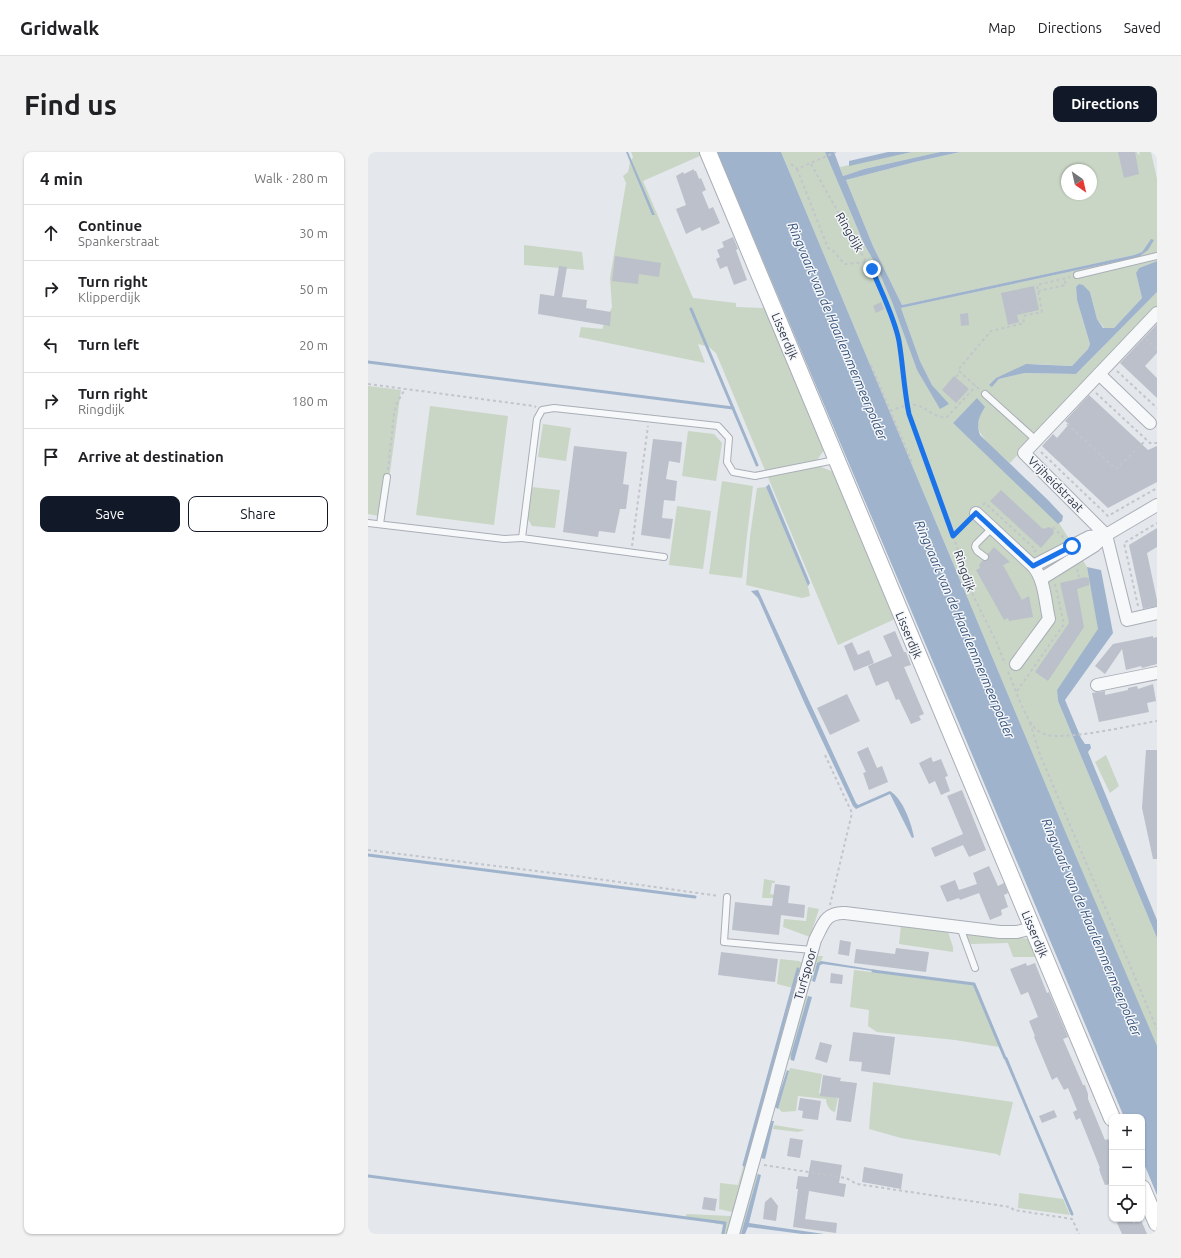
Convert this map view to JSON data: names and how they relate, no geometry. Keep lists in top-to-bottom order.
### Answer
{
  "streets": {
    "street": ["Lisserdijk", "Vrijheidstraat", "Turfspoor"],
    "path": ["Ringdijk"]
  },
  "water": ["Ringvaart van de Haarlemmermeerpolder"],
  "north": "bottom right",
  "page": {
    "header": "Gridwalk",
    "nav": ["Map", "Directions", "Saved"],
    "buttons": [
      "Directions",
      ["Save", "Share"]
    ],
    "title": "Find us",
    "heading": ["4 min", "Walk · 280 m"],
    "list": [
      ["Continue", "Spankerstraat", "30 m"],
      ["Turn right", "Klipperdijk", "50 m"],
      ["Turn left", "20 m"],
      ["Turn right", "Ringdijk", "180 m"],
      "Arrive at destination"
    ],
    "map_buttons": ["+", "−"]
  }
}
